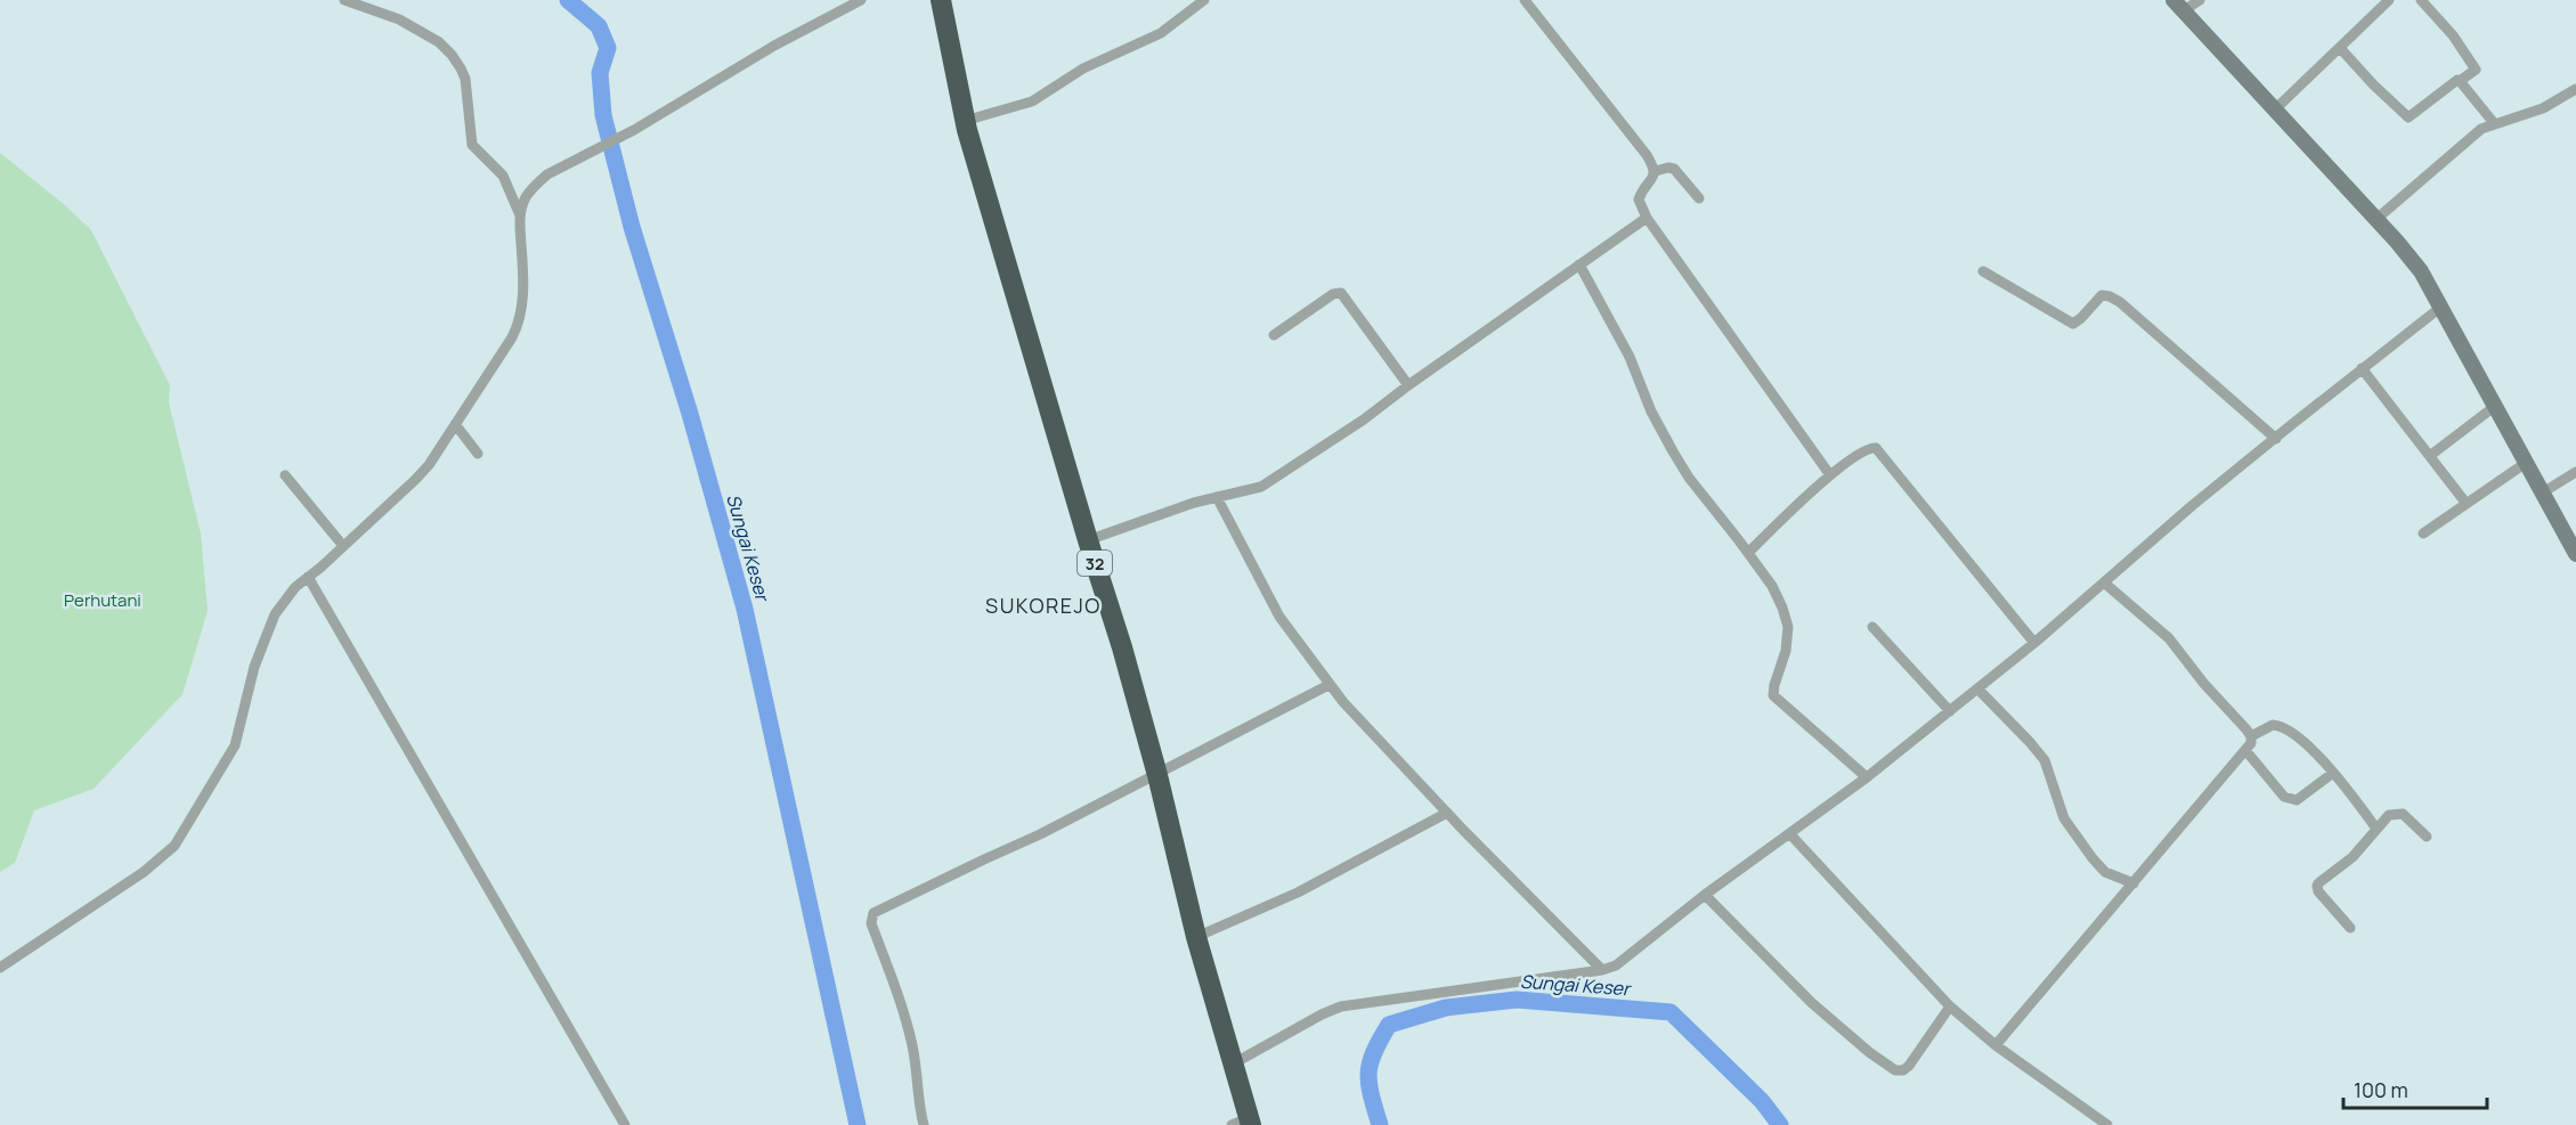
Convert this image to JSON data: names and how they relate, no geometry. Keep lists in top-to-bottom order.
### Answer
{
  "streets": {
    "highway": ["32"]
  },
  "districts": ["SUKOREJO"],
  "water": ["Sungai Keser"],
  "parks": ["Perhutani"],
  "scale_bar": "100 m"
}
